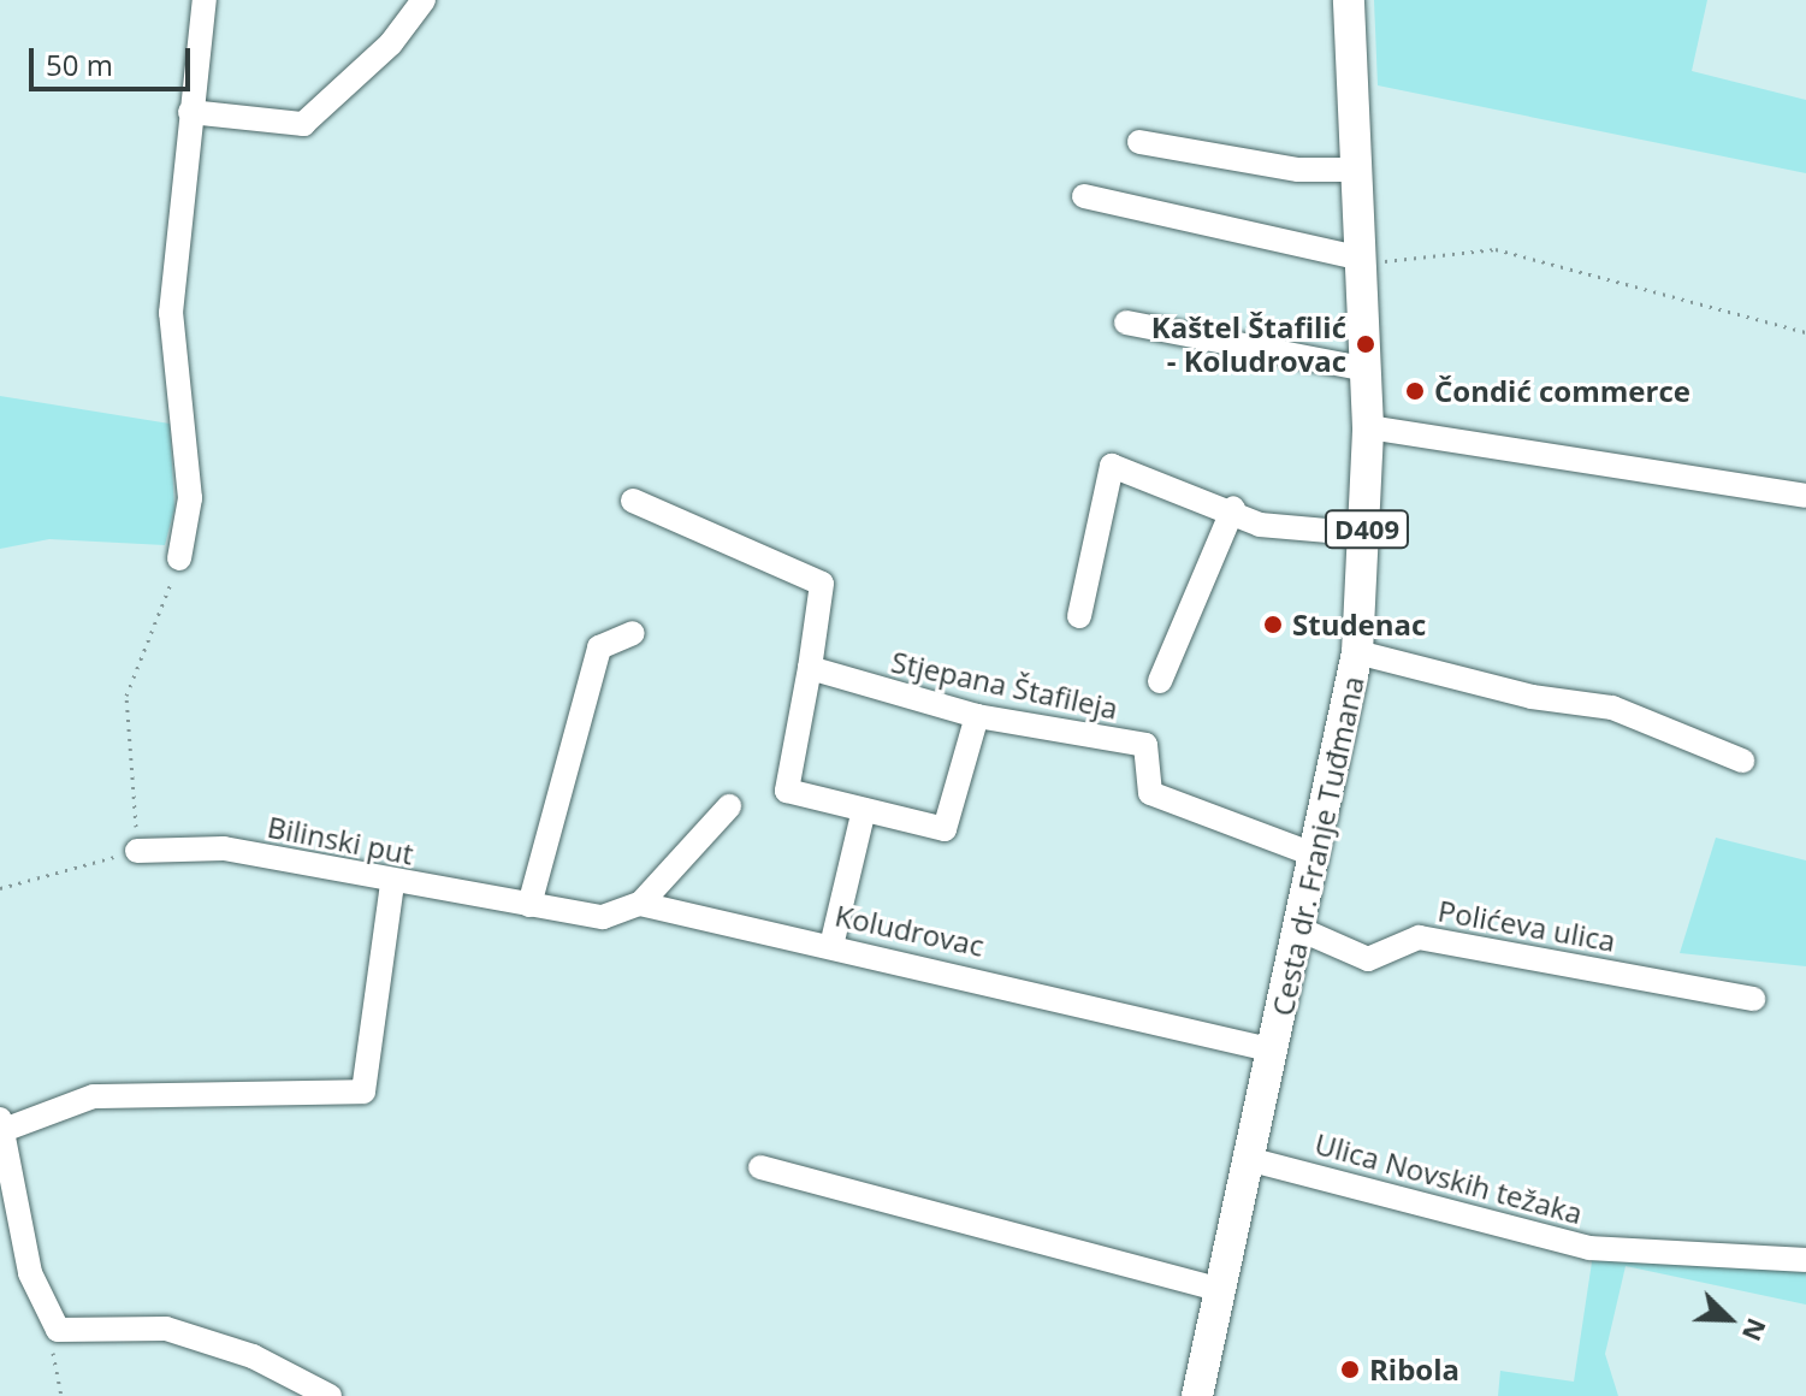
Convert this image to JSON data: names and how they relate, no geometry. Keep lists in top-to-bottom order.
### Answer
{
  "streets": {
    "main road": ["D409", "Cesta dr. Franje Tuđmana"],
    "street": [
      "Stjepana Štafileja",
      "Bilinski put",
      "Polićeva ulica",
      "Koludrovac",
      "Ulica Novskih težaka"
    ]
  },
  "crossings": [
    ["Stjepana Štafileja", "Cesta dr. Franje Tuđmana"],
    ["Bilinski put", "Koludrovac"],
    ["Cesta dr. Franje Tuđmana", "Polićeva ulica"],
    ["Cesta dr. Franje Tuđmana", "Koludrovac"],
    ["Cesta dr. Franje Tuđmana", "Ulica Novskih težaka"]
  ],
  "places": [
    "Kaštel Štafilić - Koludrovac",
    "Čondić commerce",
    "Studenac",
    "Ribola"
  ],
  "scale_bar": "50 m",
  "north": "bottom right"
}
